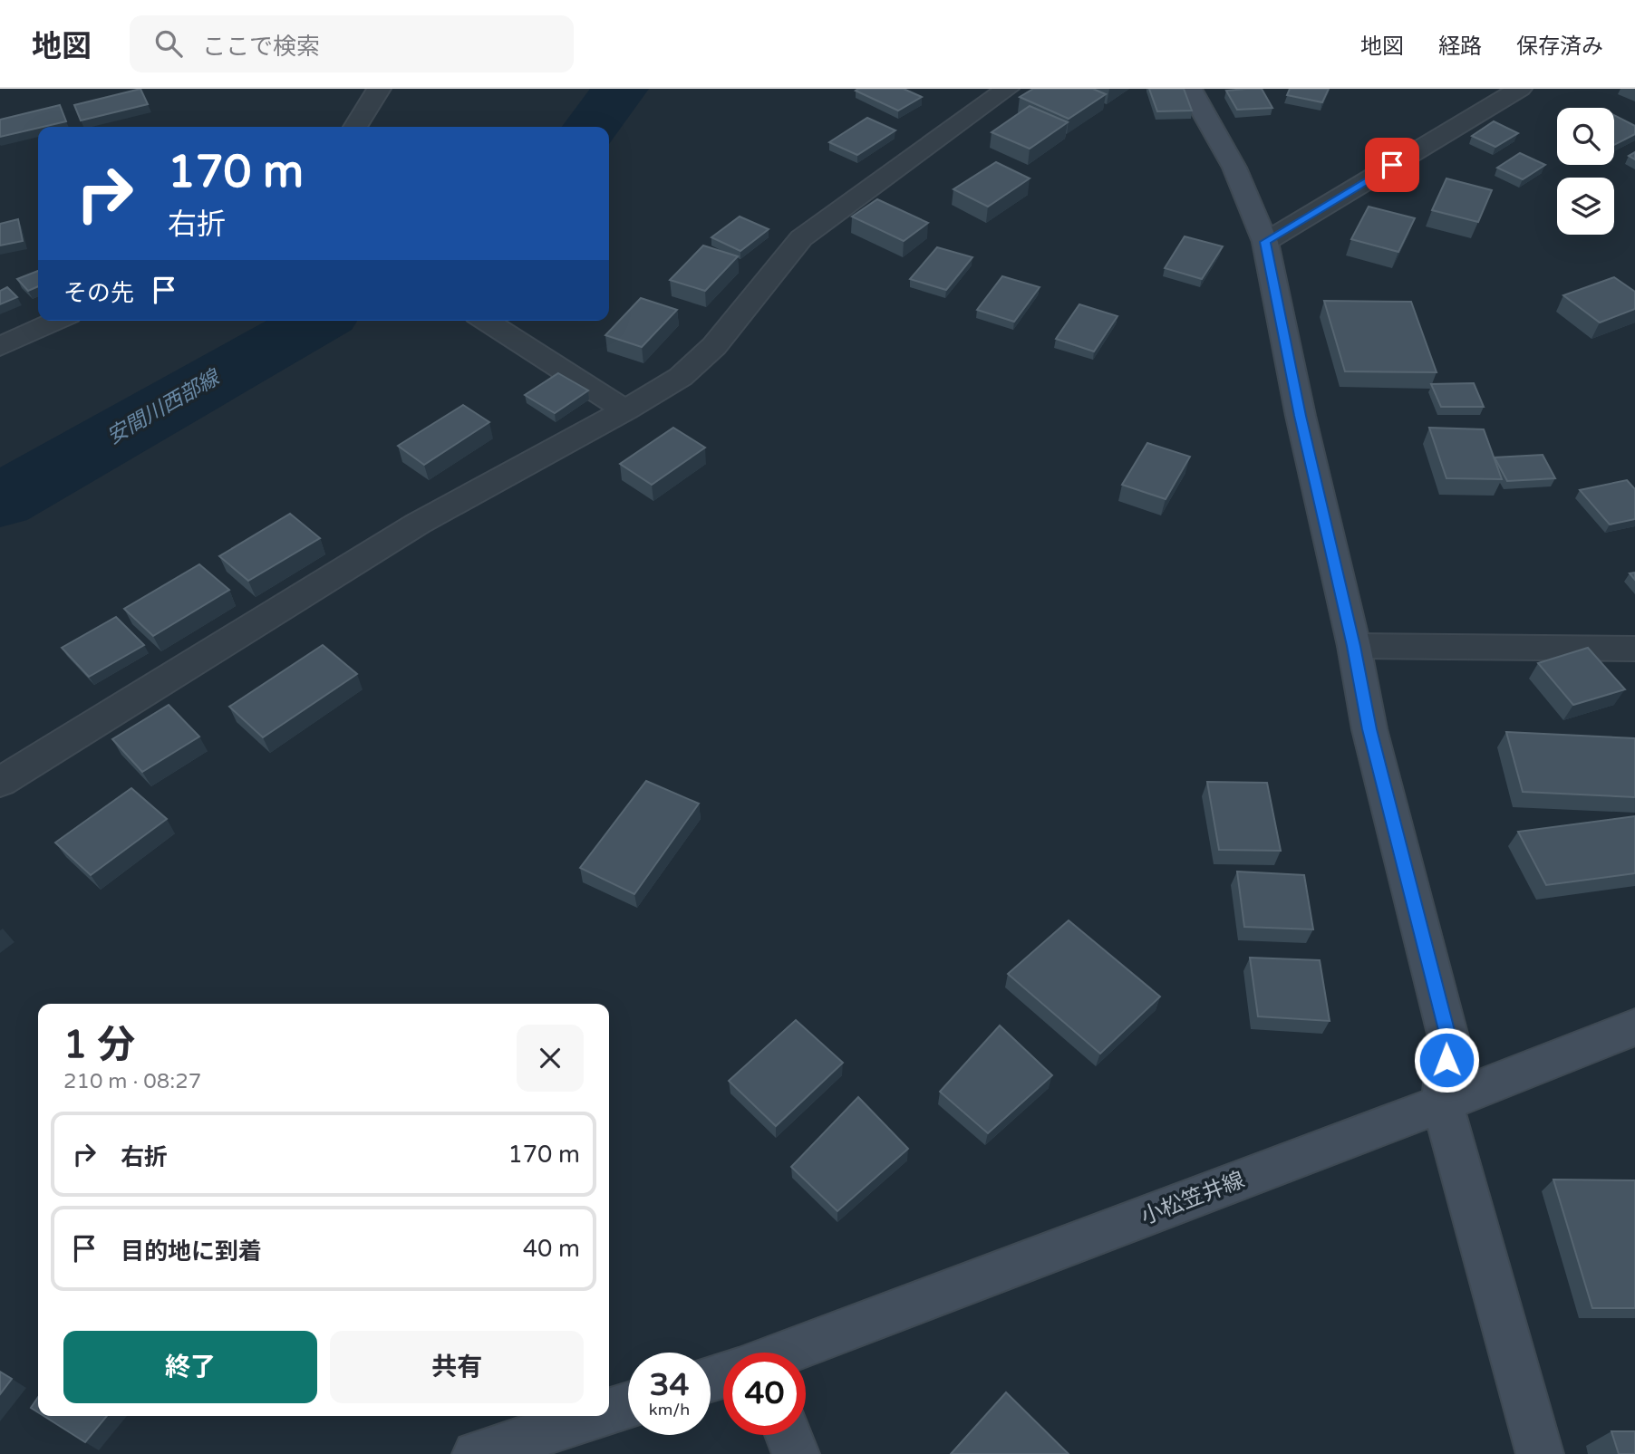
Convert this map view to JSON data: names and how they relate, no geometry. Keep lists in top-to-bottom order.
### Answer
{
  "streets": {
    "street": ["小松笠井線"]
  },
  "water": ["安間川西部線"],
  "page": {
    "header": "地図",
    "search": "ここで検索",
    "nav": ["地図", "経路", "保存済み"],
    "turn": ["170 m", "右折"],
    "then": "その先",
    "heading": ["1 分", "210 m · 08:27"],
    "list": [
      {
        "name": "右折",
        "value": "170 m"
      },
      {
        "name": "目的地に到着",
        "value": "40 m"
      }
    ],
    "buttons": ["終了", "共有"],
    "speed": "34 km/h",
    "limit": "40"
  }
}
